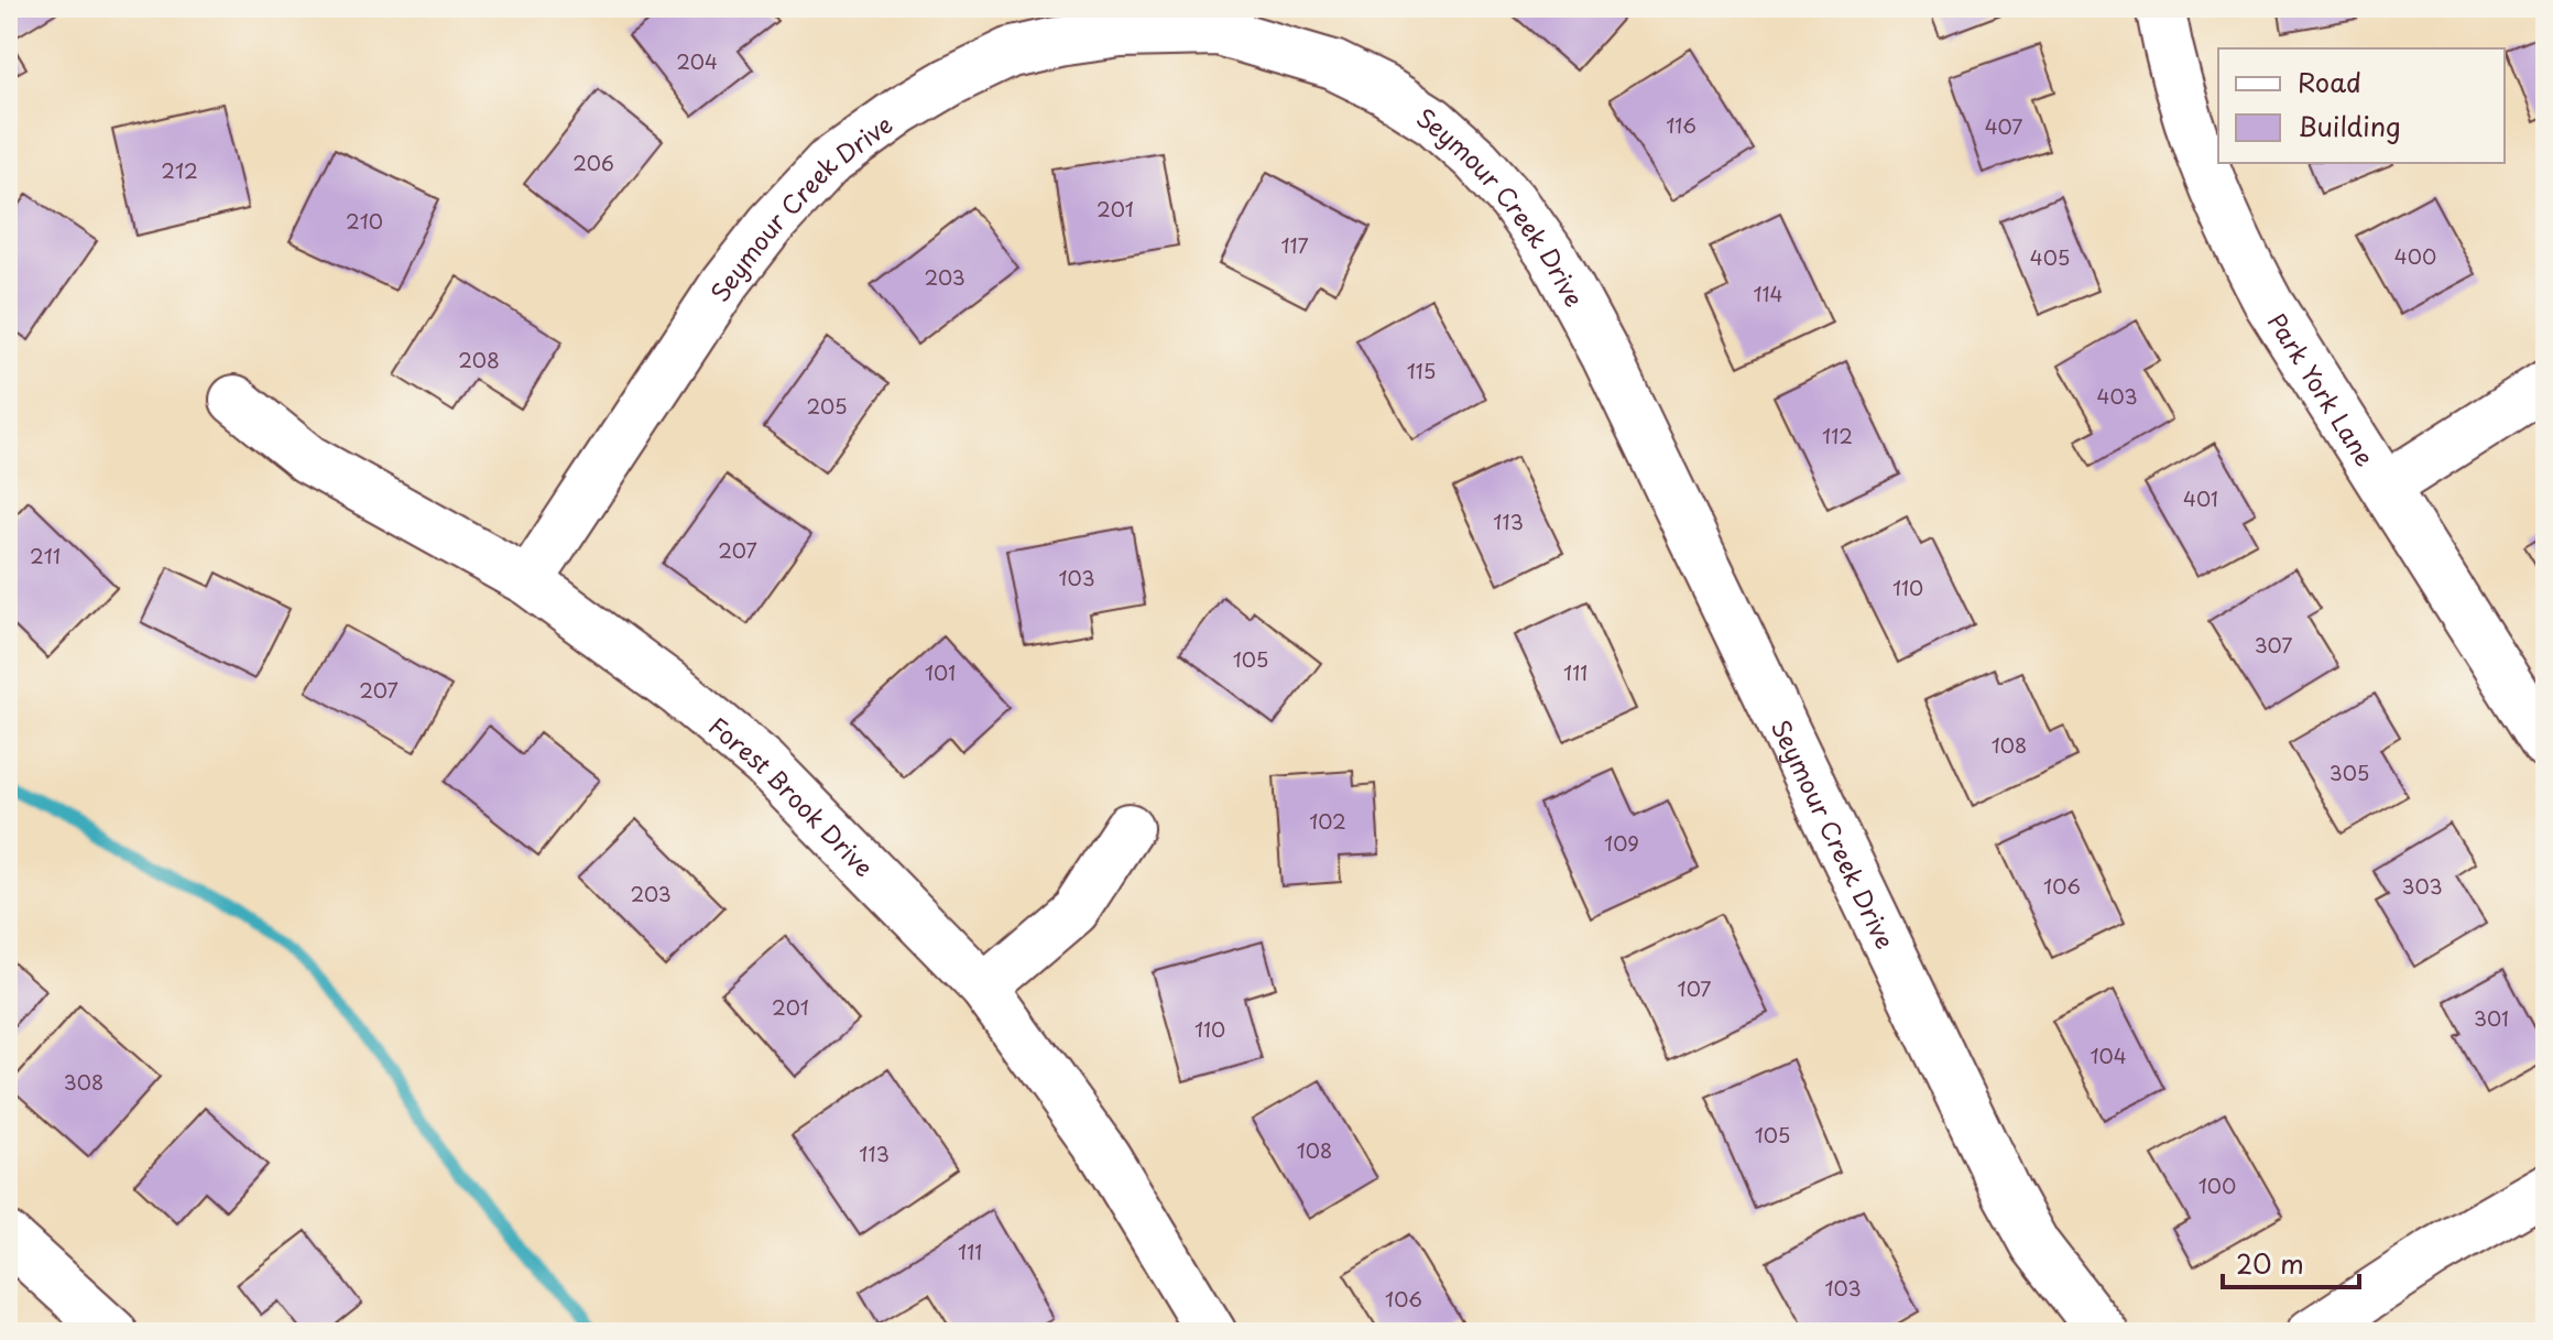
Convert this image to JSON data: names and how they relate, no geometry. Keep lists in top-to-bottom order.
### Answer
{
  "streets": {
    "street": ["Seymour Creek Drive", "Park York Lane", "Forest Brook Drive"]
  },
  "crossings": [
    ["Seymour Creek Drive", "Forest Brook Drive"]
  ],
  "house_numbers": [
    "204",
    "116",
    "407",
    "206",
    "212",
    "201",
    "210",
    "117",
    "400",
    "405",
    "203",
    "114",
    "208",
    "115",
    "403",
    "205",
    "112",
    "401",
    "113",
    "207",
    "211",
    "103",
    "110",
    "307",
    "105",
    "101",
    "111",
    "207",
    "108",
    "305",
    "102",
    "109",
    "106",
    "303",
    "203",
    "107",
    "201",
    "301",
    "110",
    "104",
    "308",
    "105",
    "108",
    "113",
    "100",
    "111",
    "103",
    "106"
  ],
  "legend": ["Road", "Building"],
  "scale_bar": "20 m"
}
